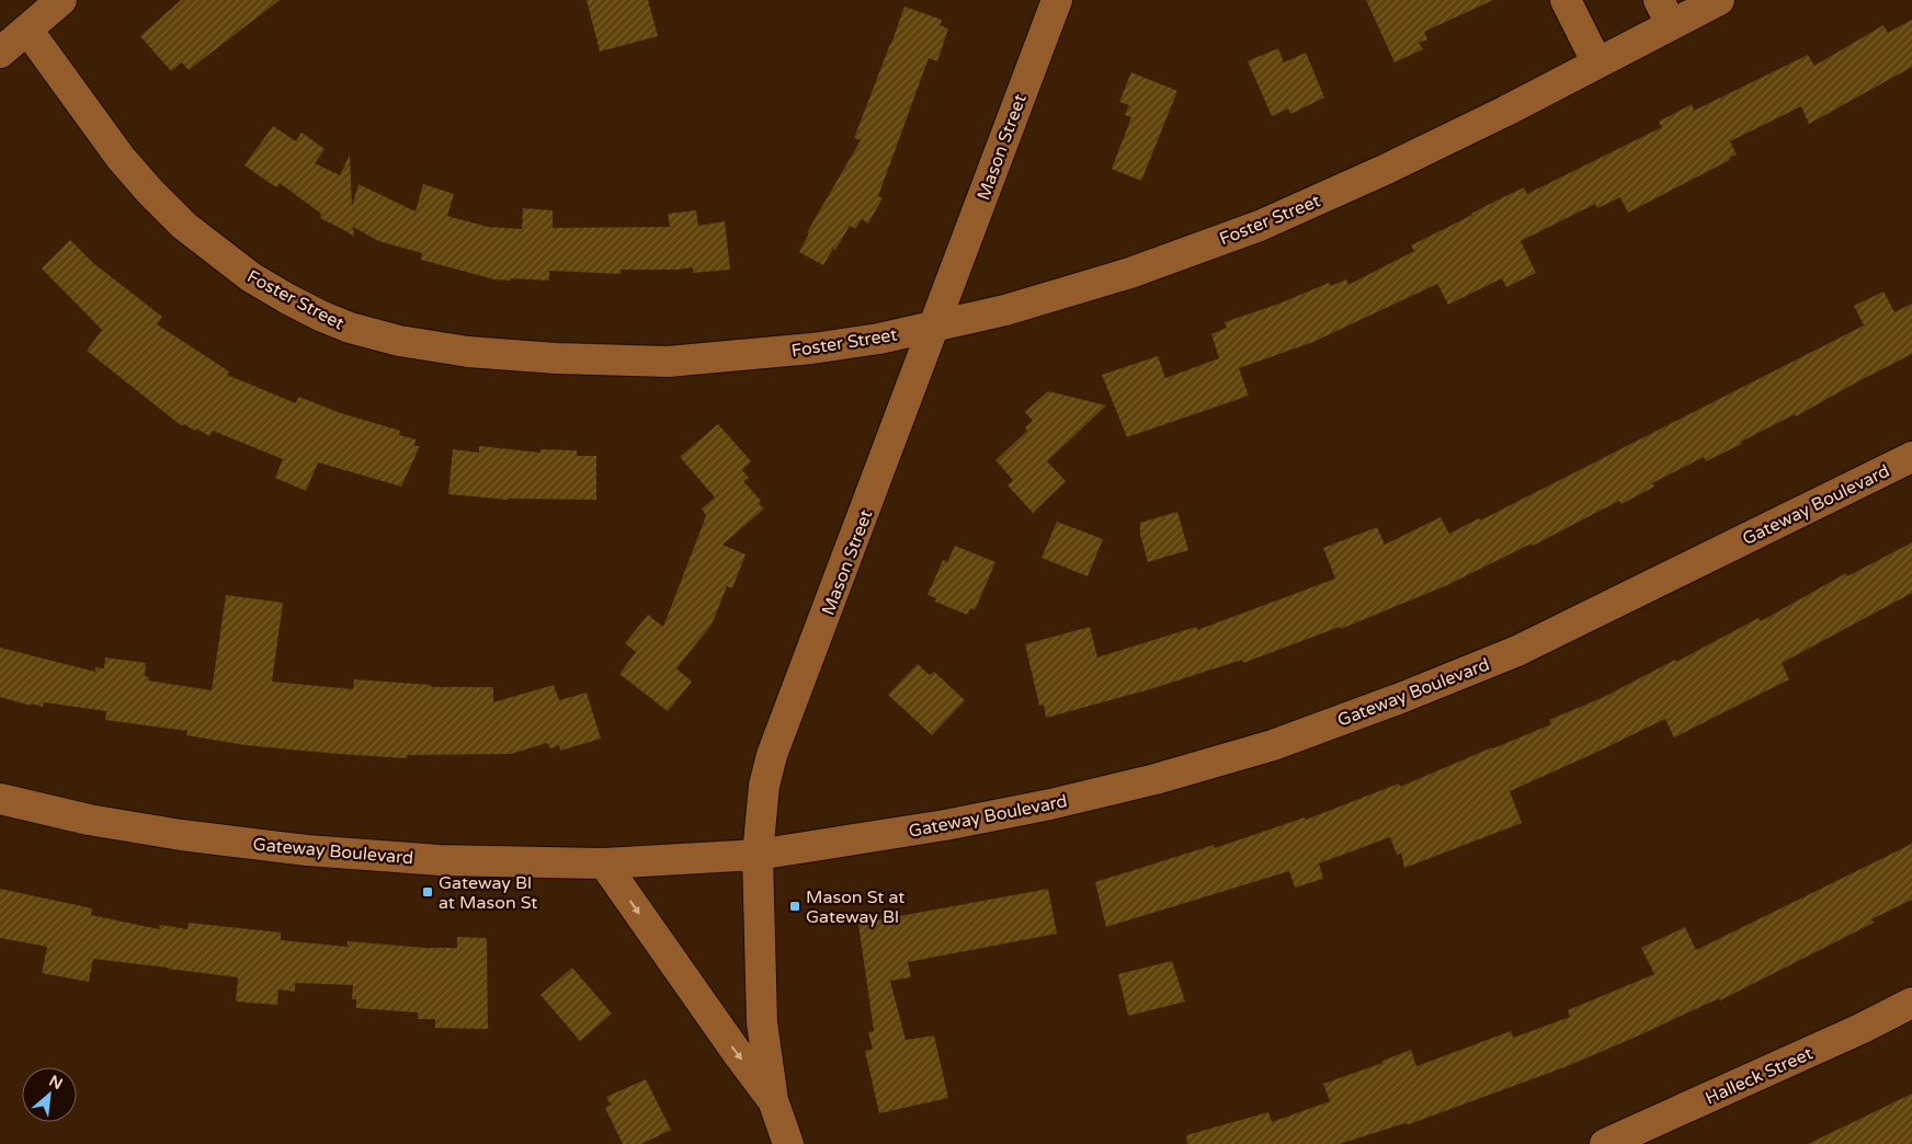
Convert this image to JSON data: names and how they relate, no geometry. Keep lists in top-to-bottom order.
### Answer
{
  "streets": {
    "street": [
      "Mason Street",
      "Foster Street",
      "Gateway Boulevard",
      "Halleck Street"
    ]
  },
  "crossings": [
    ["Mason Street", "Foster Street"],
    ["Mason Street", "Gateway Boulevard"]
  ],
  "places": {
    "transit": ["Gateway Bl at Mason St", "Mason St at Gateway Bl"]
  },
  "north": "top right"
}
